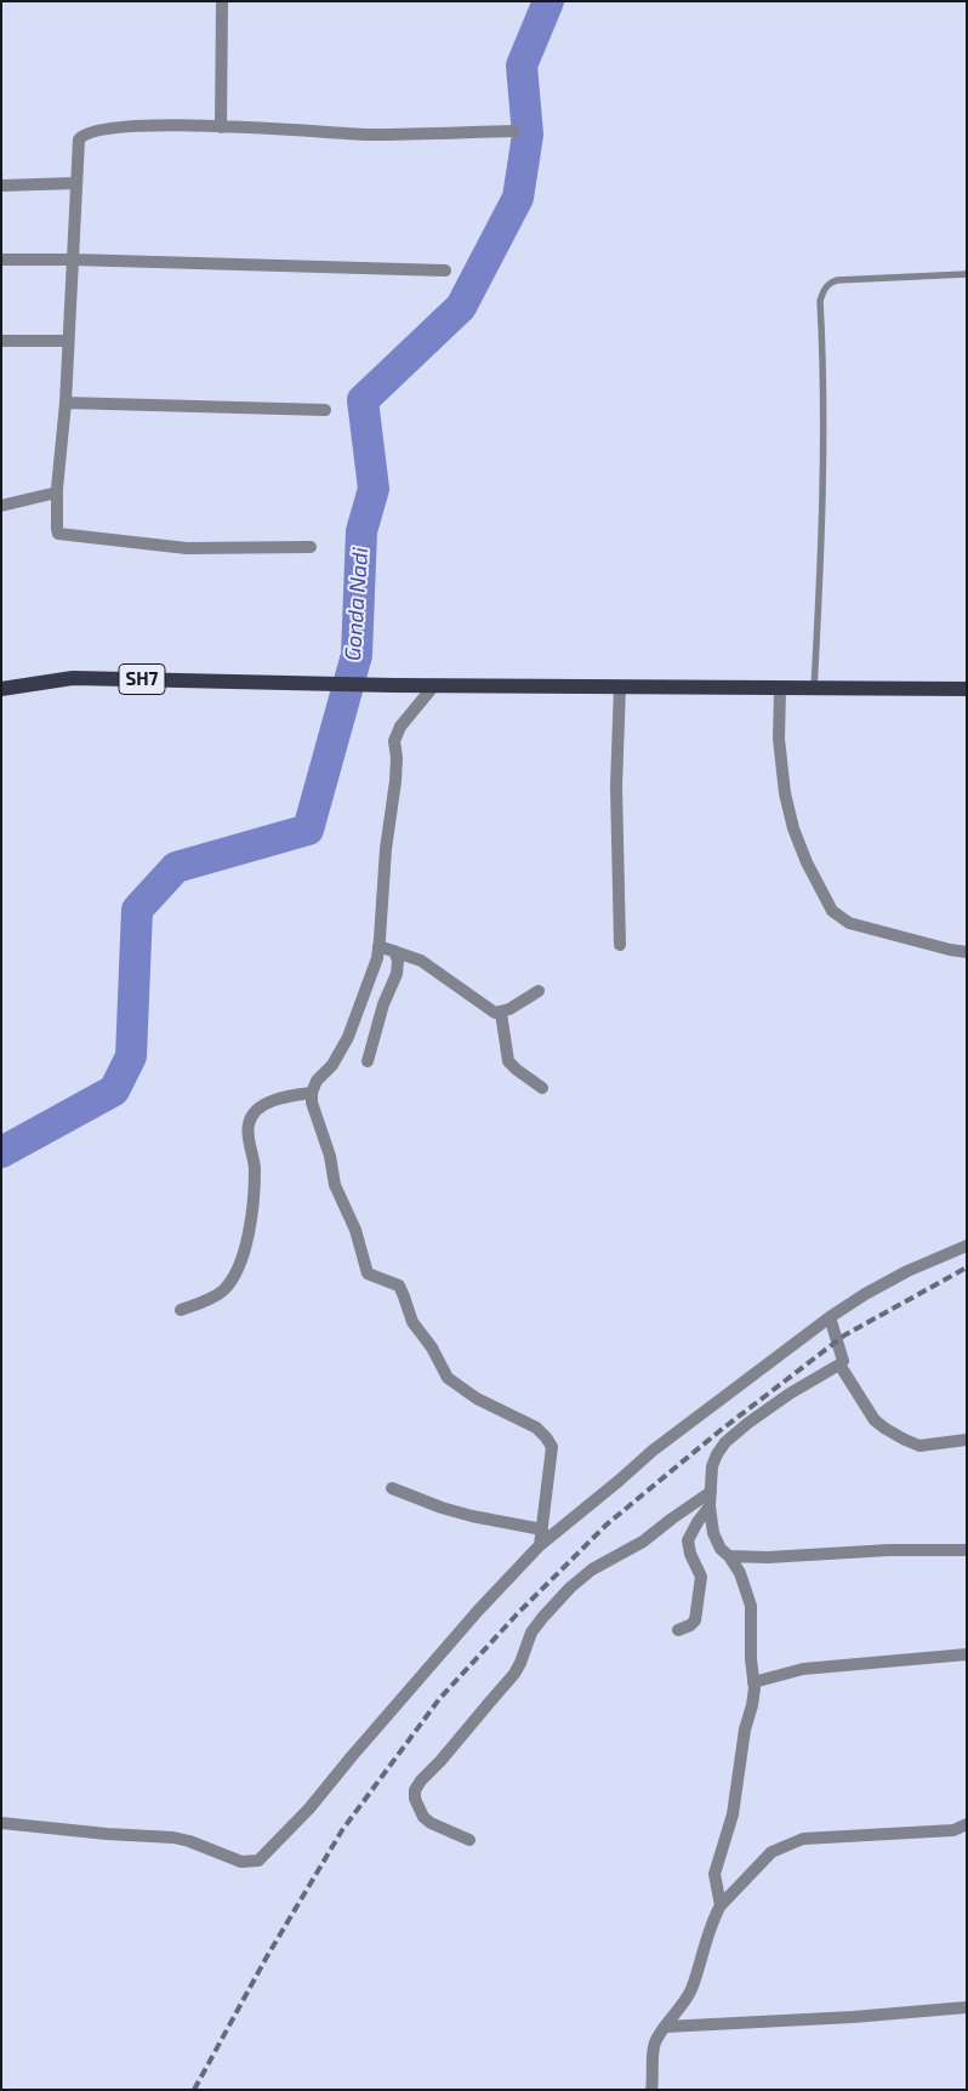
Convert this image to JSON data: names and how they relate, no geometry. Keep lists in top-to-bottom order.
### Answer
{
  "streets": {
    "main road": ["SH7"]
  },
  "water": ["Gonda Nadi"]
}
